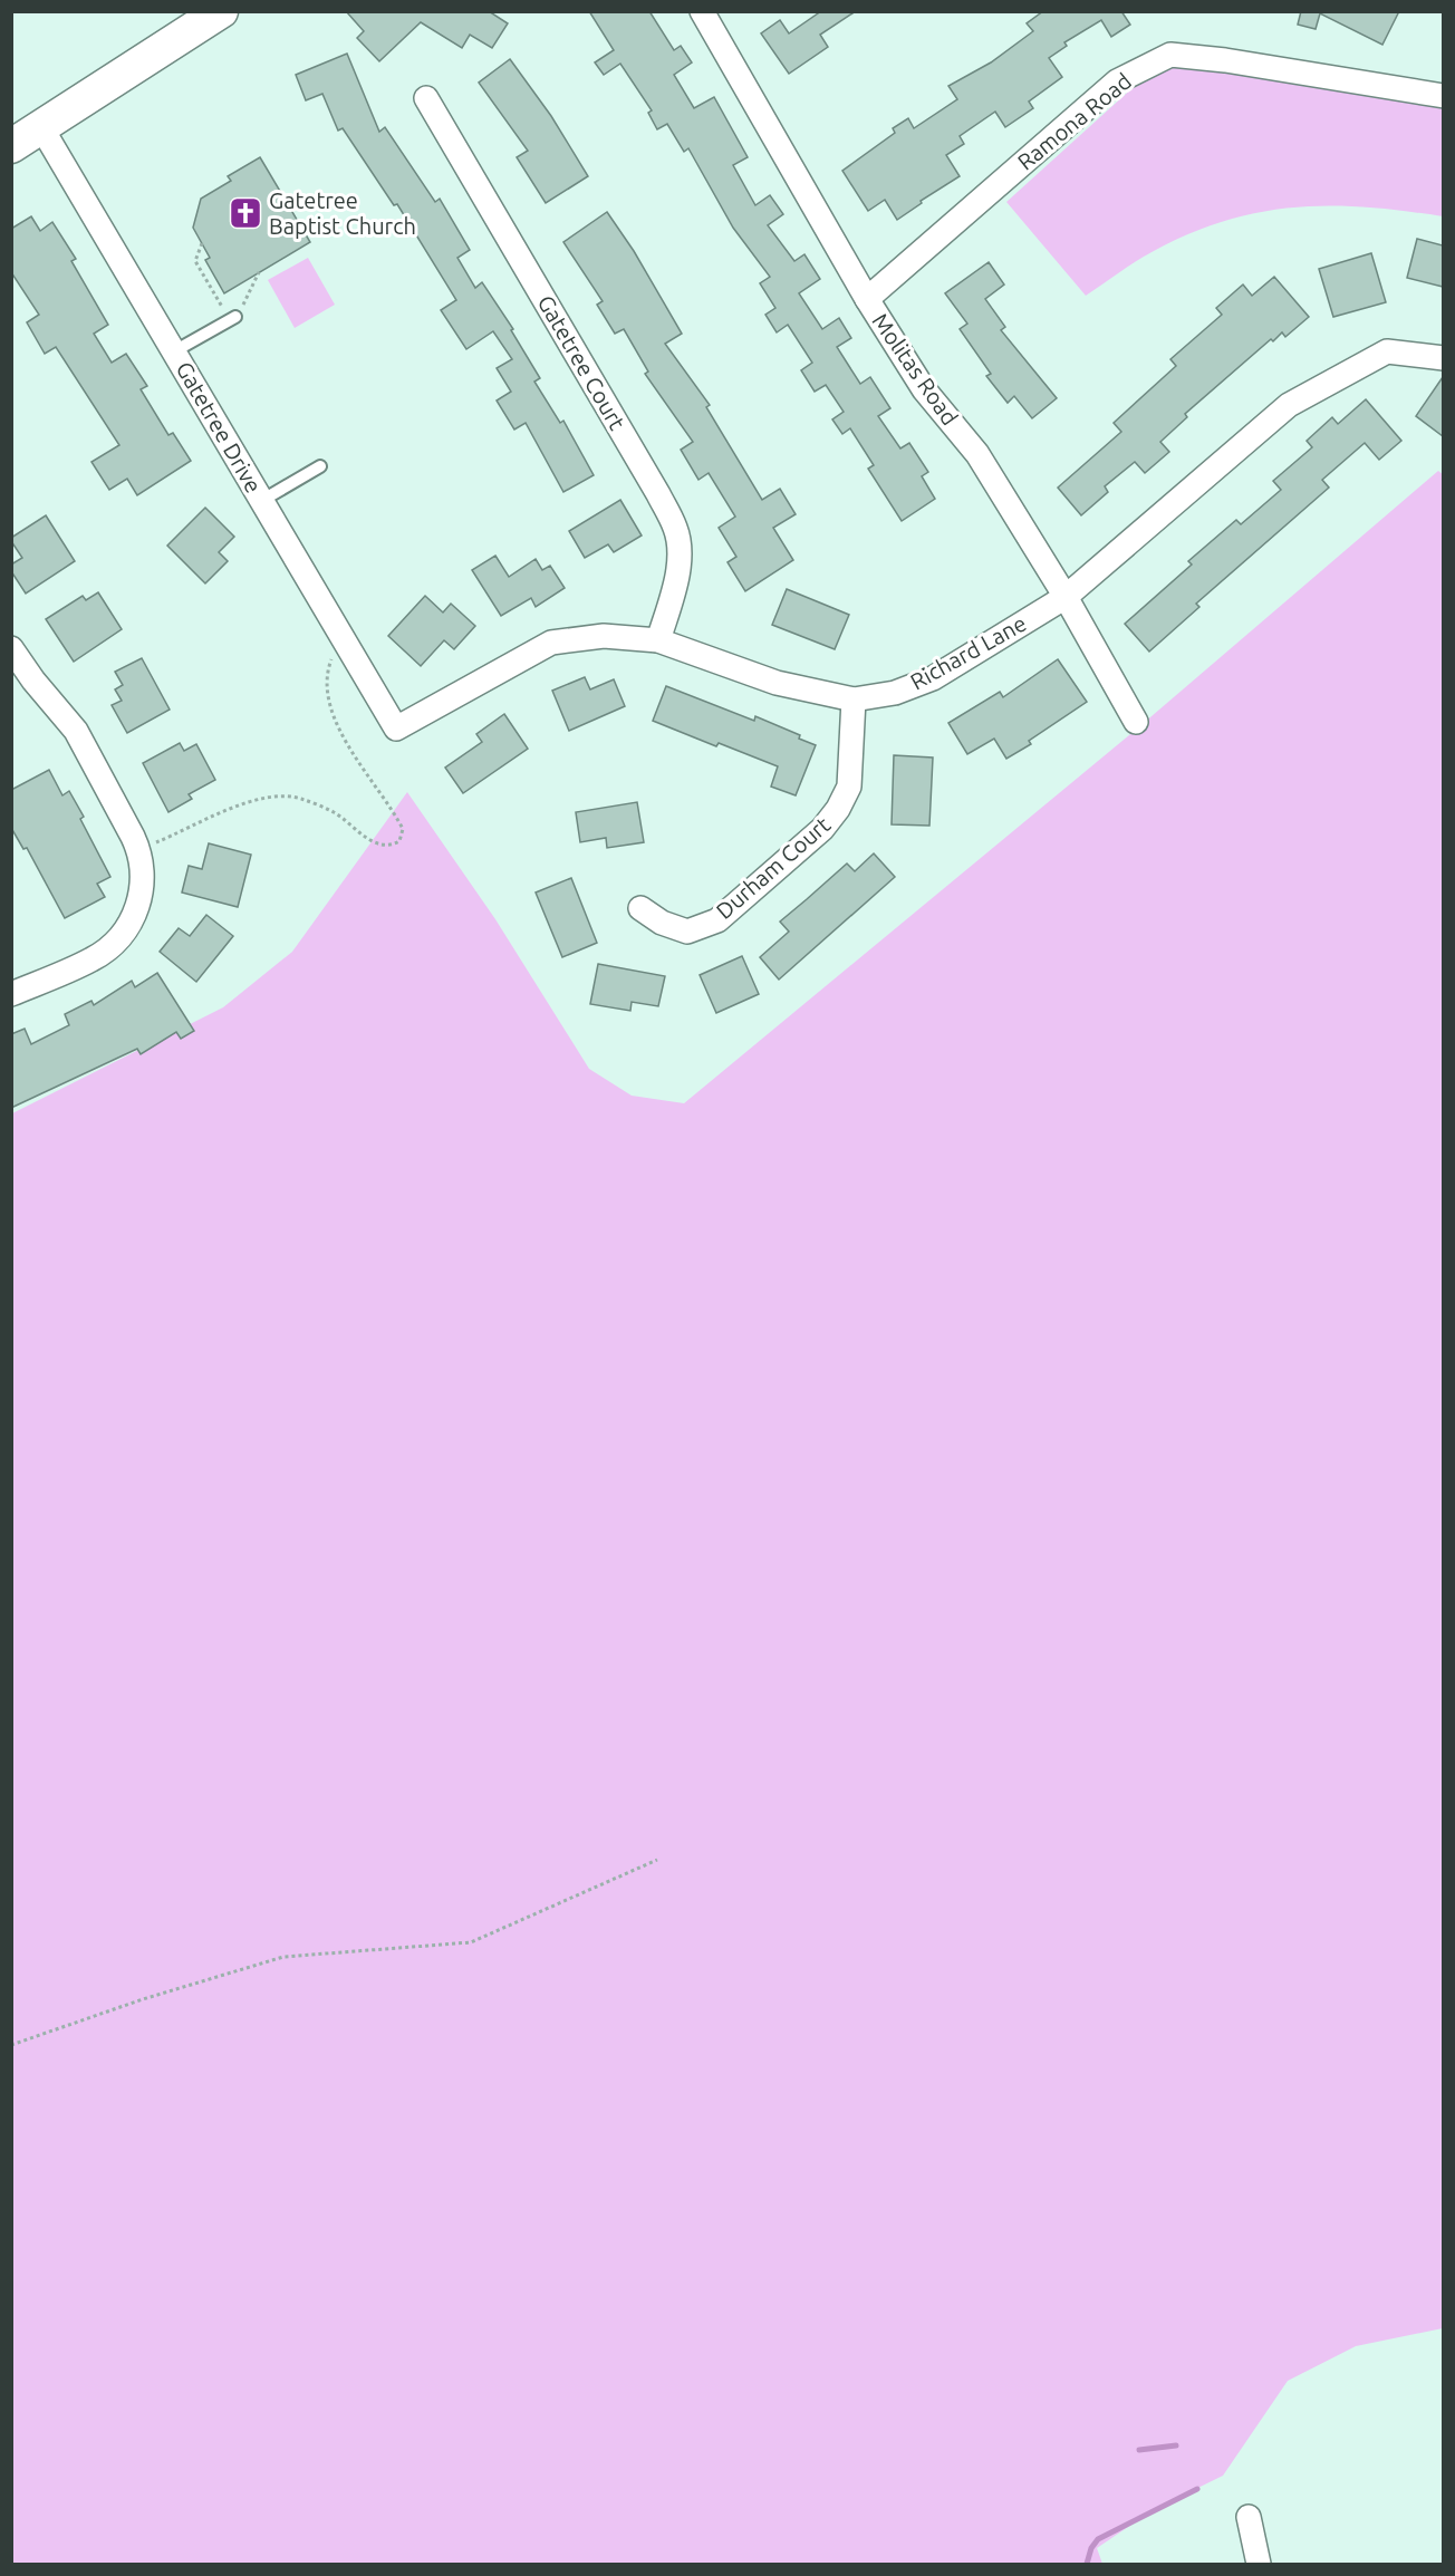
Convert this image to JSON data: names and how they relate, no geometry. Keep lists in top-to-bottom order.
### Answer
{
  "streets": {
    "street": [
      "Ramona Road",
      "Gatetree Court",
      "Molitas Road",
      "Gatetree Drive",
      "Richard Lane",
      "Durham Court"
    ]
  },
  "crossings": [
    ["Ramona Road", "Molitas Road"],
    ["Gatetree Court", "Richard Lane"],
    ["Molitas Road", "Richard Lane"],
    ["Gatetree Drive", "Richard Lane"],
    ["Richard Lane", "Durham Court"]
  ],
  "places": {
    "church": ["Gatetree Baptist Church"]
  }
}
